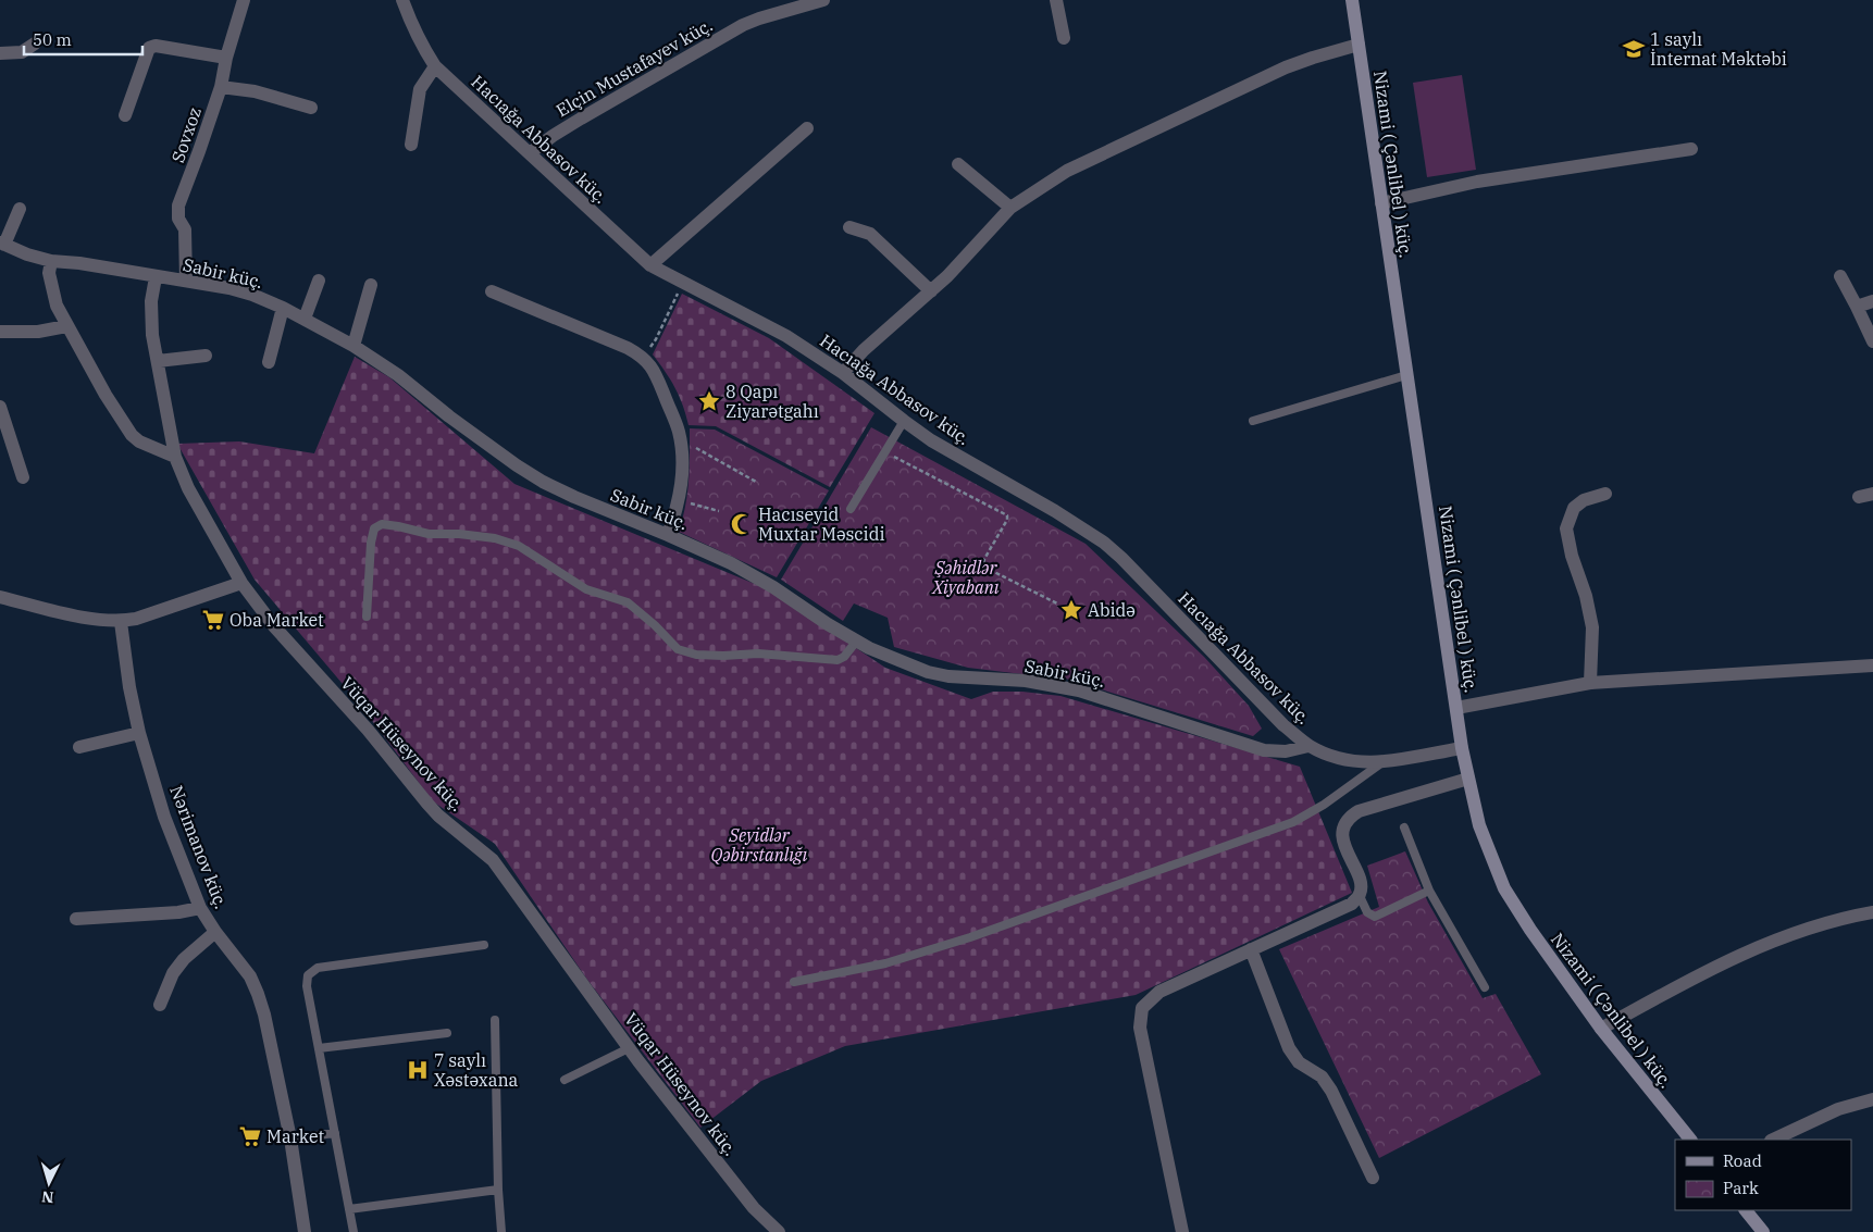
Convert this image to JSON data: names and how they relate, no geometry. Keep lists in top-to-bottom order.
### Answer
{
  "streets": {
    "main road": ["Nizami ( Çənlibel ) küç."],
    "street": [
      "Elçin Mustafayev küç.",
      "Sovxoz",
      "Hacıağa Abbasov küç.",
      "Sabir küç.",
      "Vüqar Hüseynov küç.",
      "Nərimanov küç."
    ]
  },
  "crossings": [
    ["Elçin Mustafayev küç.", "Hacıağa Abbasov küç."],
    ["Sovxoz", "Sabir küç."],
    ["Hacıağa Abbasov küç.", "Nizami ( Çənlibel ) küç."],
    ["Hacıağa Abbasov küç.", "Sabir küç."],
    ["Sabir küç.", "Vüqar Hüseynov küç."]
  ],
  "parks": ["Şəhidlər Xiyabanı", "Seyidlər Qəbirstanlığı"],
  "places": {
    "school or university": ["1 saylı İnternat Məktəbi"],
    "place": ["8 Qapı Ziyarətgahı", "Abidə"],
    "mosque": ["Hacıseyid Muxtar Məscidi"],
    "supermarket": ["Oba Market", "Market"],
    "hospital": ["7 saylı Xəstəxana"]
  },
  "legend": ["Road", "Park"],
  "scale_bar": "50 m",
  "north": "bottom"
}
